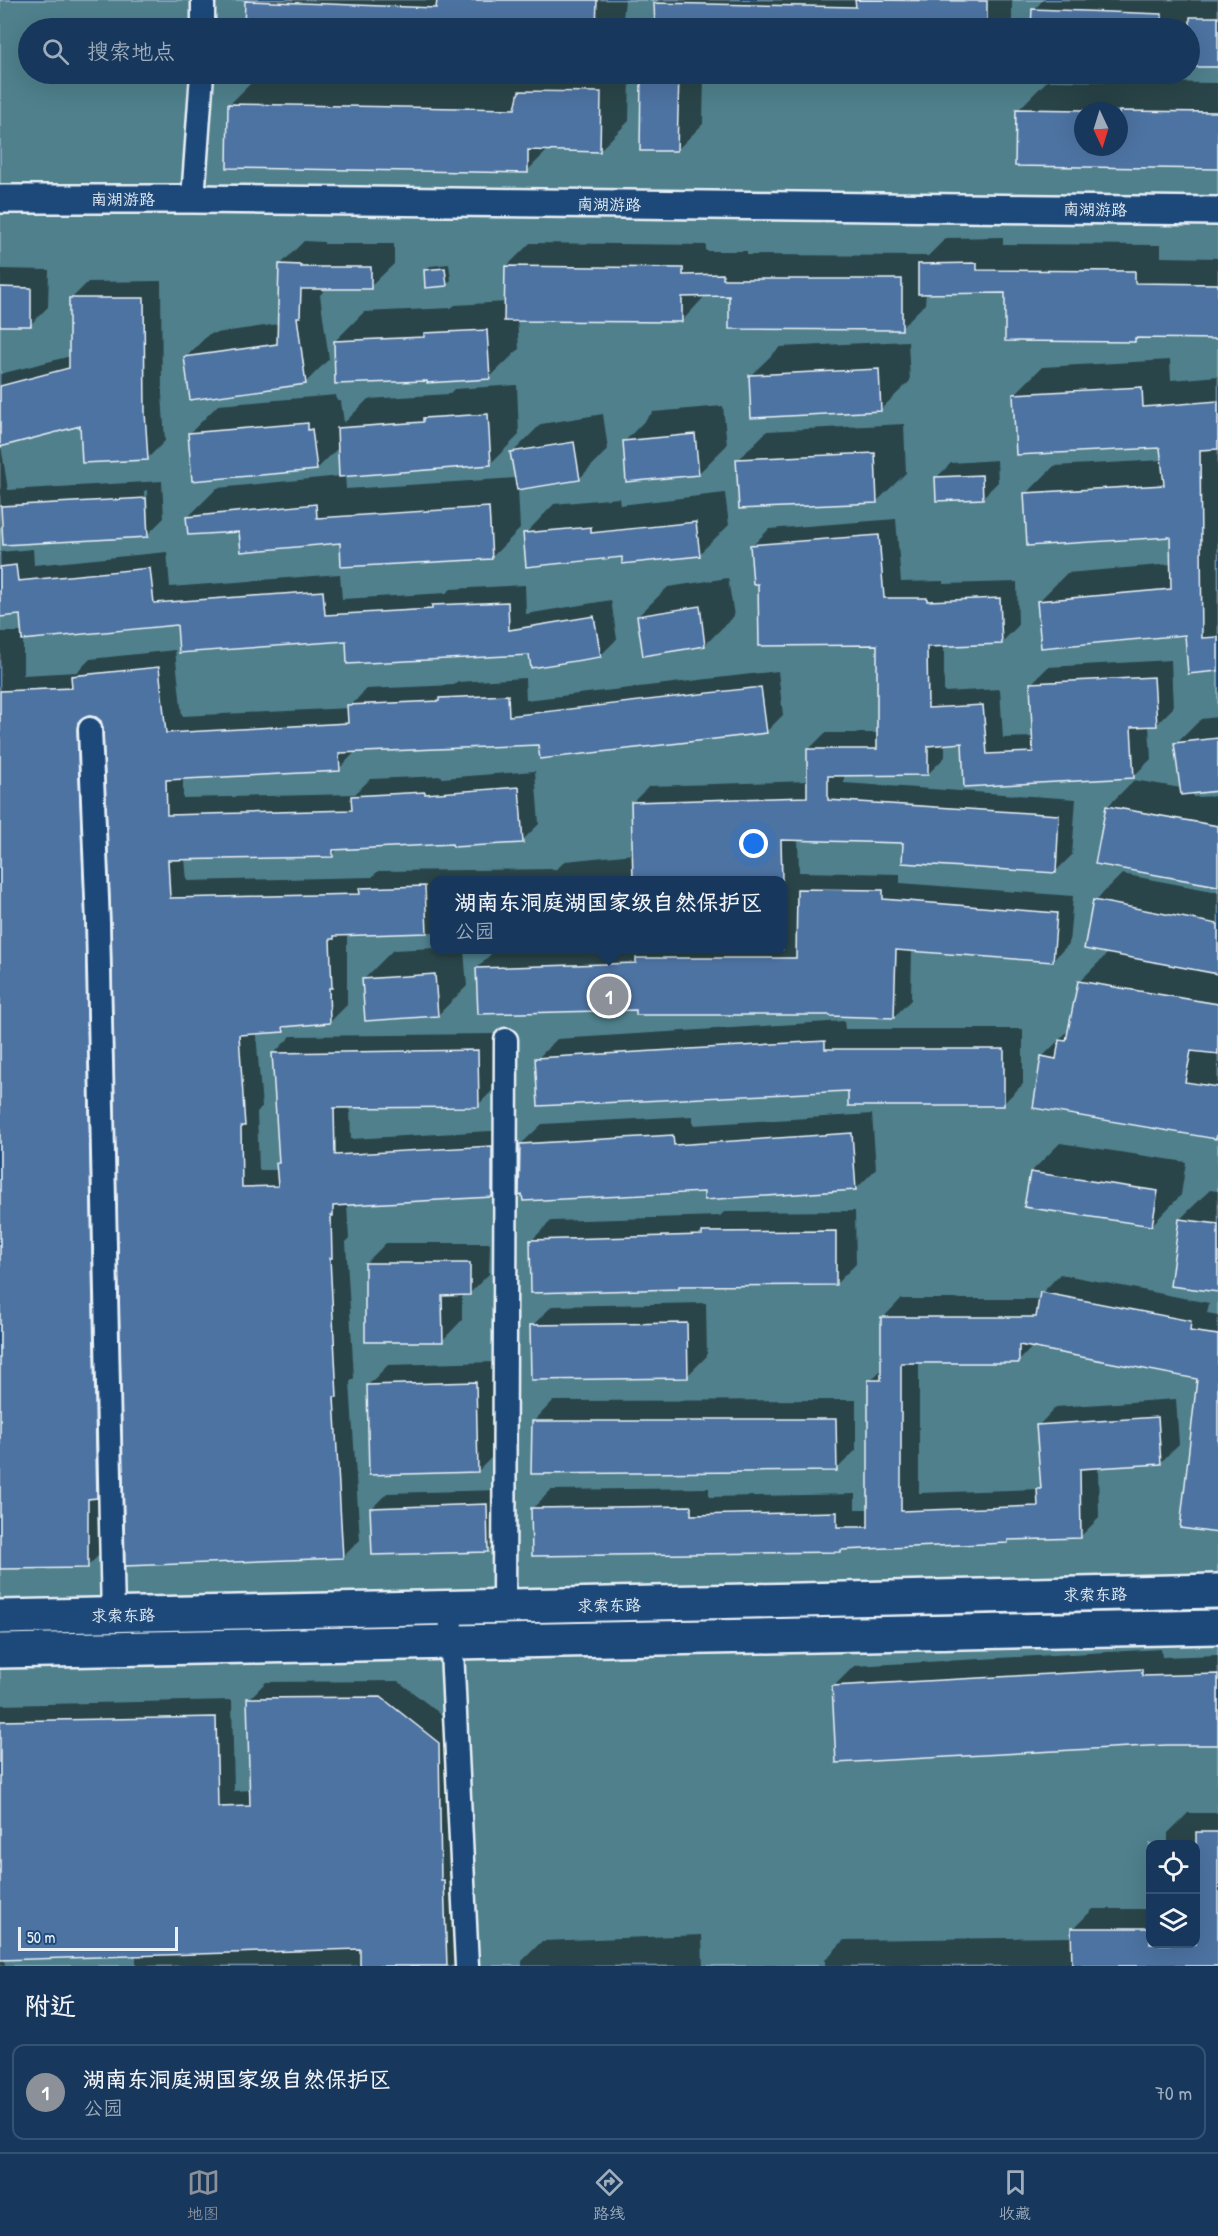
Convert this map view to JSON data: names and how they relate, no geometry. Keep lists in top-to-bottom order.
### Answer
{
  "streets": {
    "main road": ["求索东路"],
    "street": ["南湖游路"]
  },
  "scale_bar": "50 m",
  "north": "bottom",
  "page": {
    "search": "搜索地点",
    "popup": ["湖南东洞庭湖国家级自然保护区", "公园"],
    "pins": "1",
    "scale": "50 m",
    "heading": "附近",
    "list": [
      {
        "mark": "1",
        "name": "湖南东洞庭湖国家级自然保护区",
        "note": "公园",
        "value": "70 m"
      }
    ],
    "nav": ["地图", "路线", "收藏"]
  }
}
